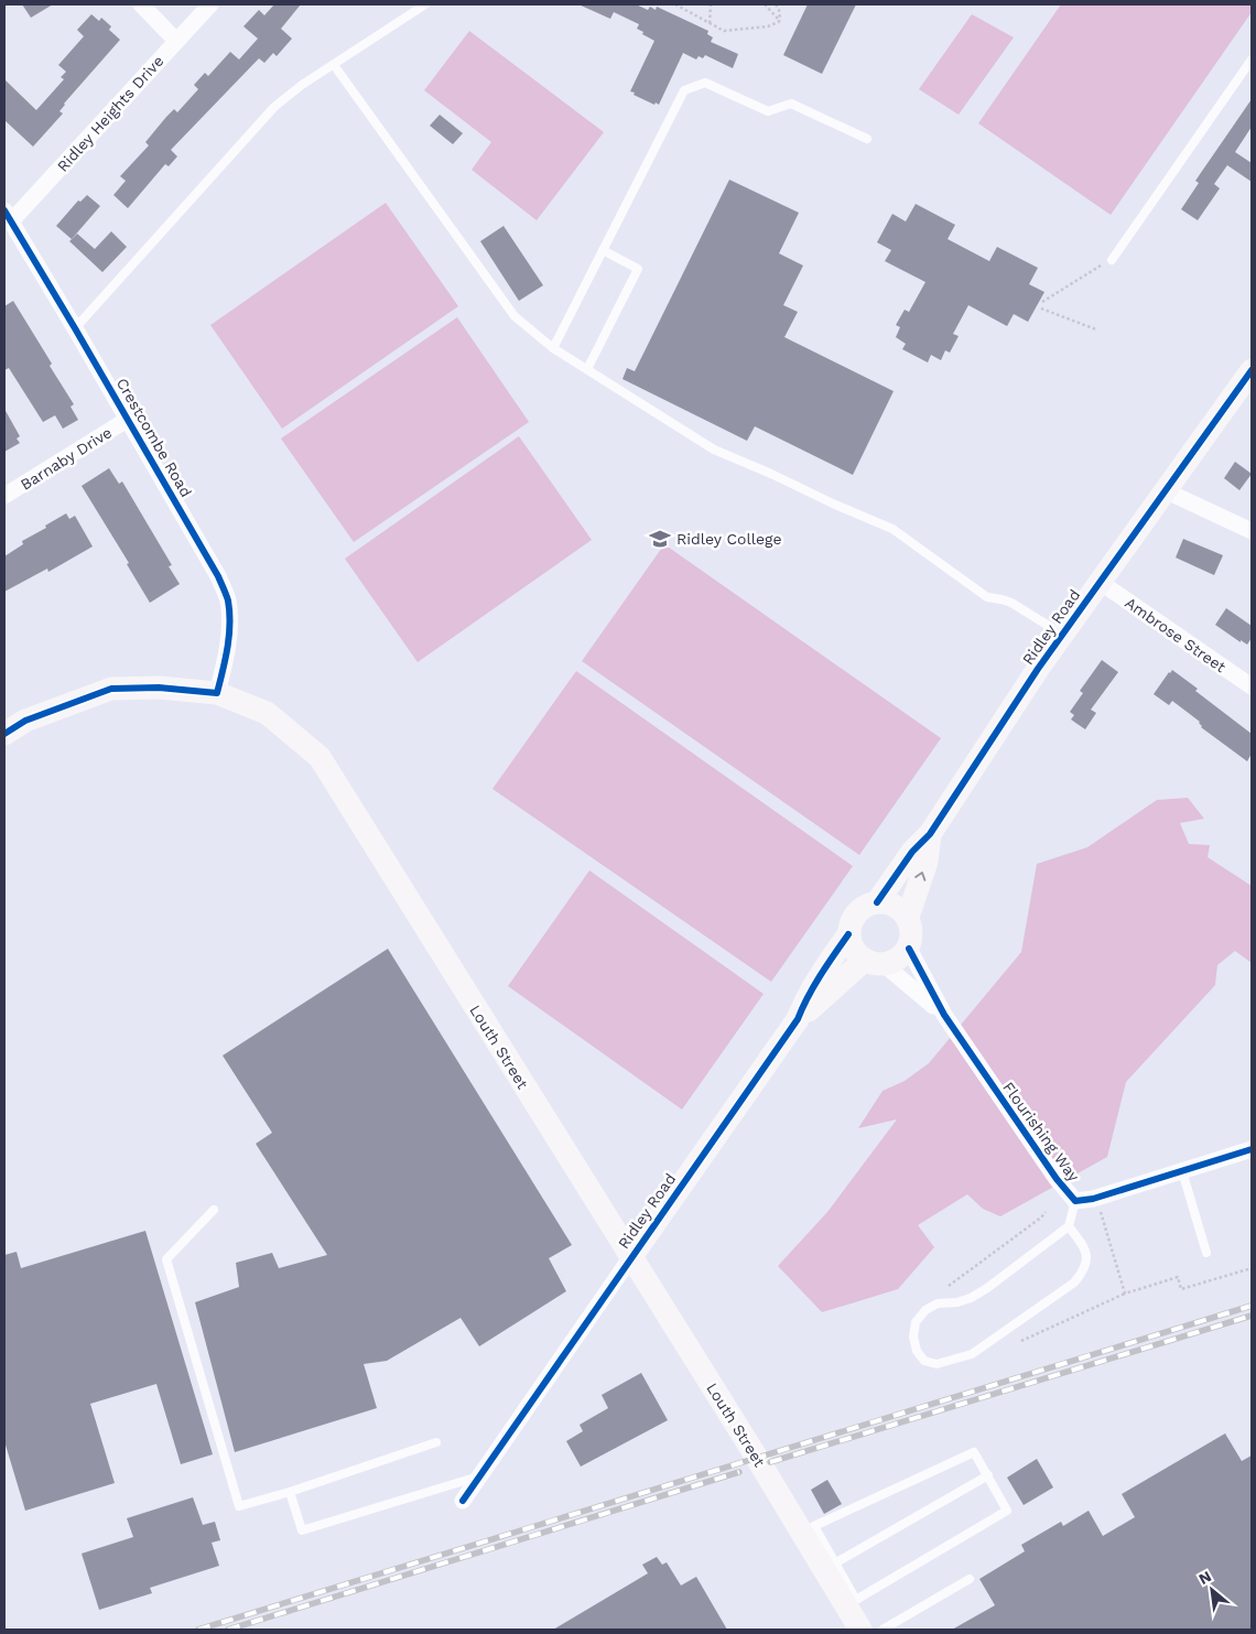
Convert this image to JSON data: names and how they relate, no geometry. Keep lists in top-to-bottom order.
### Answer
{
  "streets": {
    "street": [
      "Ridley Heights Drive",
      "Crestcombe Road",
      "Barnaby Drive",
      "Ridley Road",
      "Ambrose Street",
      "Louth Street",
      "Flourishing Way"
    ]
  },
  "crossings": [
    ["Ridley Heights Drive", "Crestcombe Road"],
    ["Crestcombe Road", "Barnaby Drive"],
    ["Crestcombe Road", "Louth Street"],
    ["Ridley Road", "Ambrose Street"],
    ["Ridley Road", "Louth Street"],
    ["Ridley Road", "Flourishing Way"]
  ],
  "places": {
    "school or university": ["Ridley College"]
  },
  "north": "top left"
}
